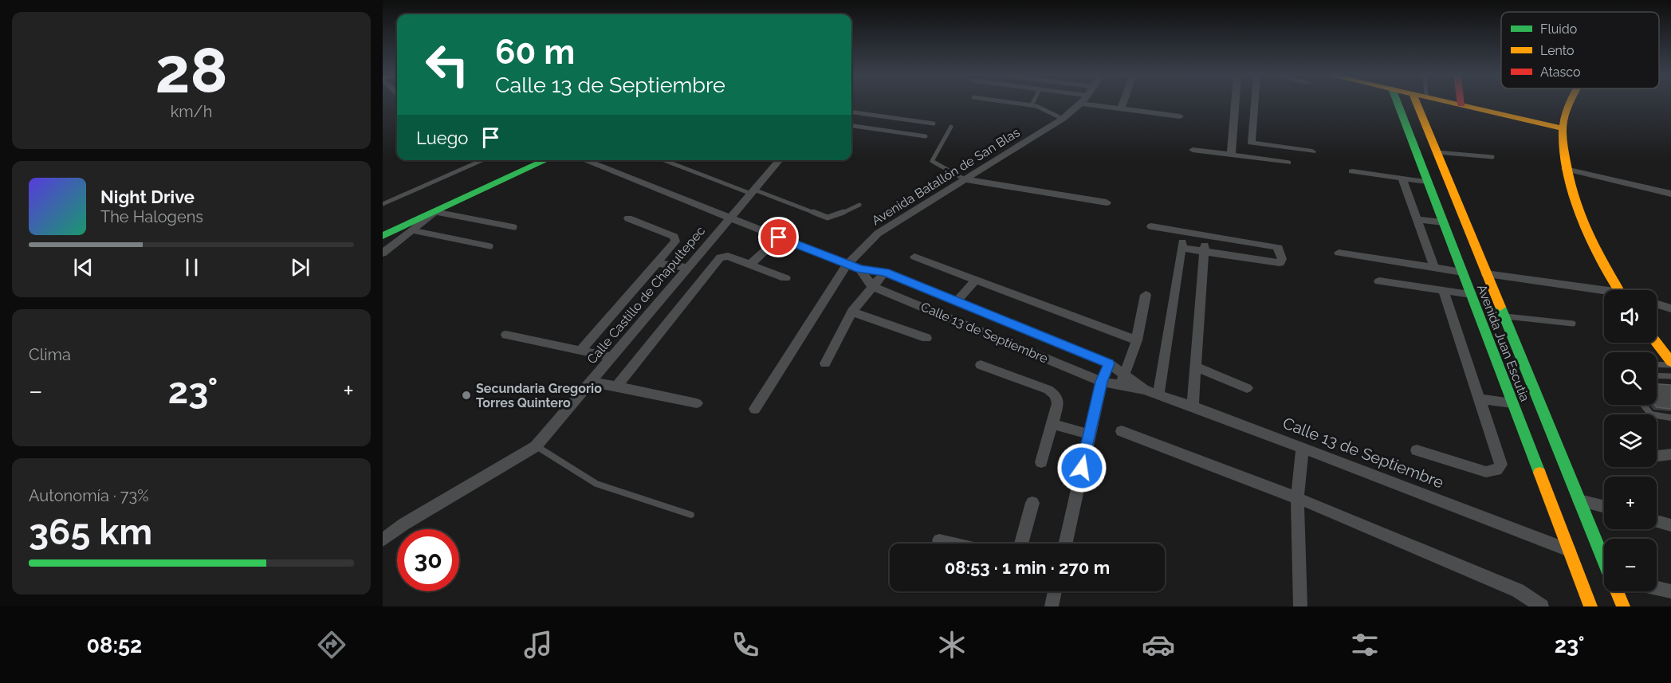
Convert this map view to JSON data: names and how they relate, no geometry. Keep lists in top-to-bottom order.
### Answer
{
  "streets": {
    "main road": ["Avenida Juan Escutia"],
    "street": ["Avenida Batallón de San Blas", "Calle Castillo de Chapultepec", "Calle 13 de Septiembre"]
  },
  "crossings": [
    ["Avenida Batallón de San Blas", "Calle 13 de Septiembre"],
    ["Calle Castillo de Chapultepec", "Calle 13 de Septiembre"],
    ["Calle 13 de Septiembre", "Avenida Juan Escutia"]
  ],
  "places": ["Secundaria Gregorio Torres Quintero"],
  "legend": ["Fluido", "Lento", "Atasco"],
  "page": {
    "tile": [
      ["28", "km/h"],
      "Clima",
      ["Autonomía · 73%", "365 km"]
    ],
    "turn": ["60 m", "Calle 13 de Septiembre"],
    "then": "Luego",
    "song": ["Night Drive", "The Halogens"],
    "map_buttons": ["+", "−"],
    "heat": ["−", "23°", "+"],
    "limit": "30",
    "trip": "08:53 · 1 min · 270 m",
    "tabs": ["08:52", "23°"]
  }
}
